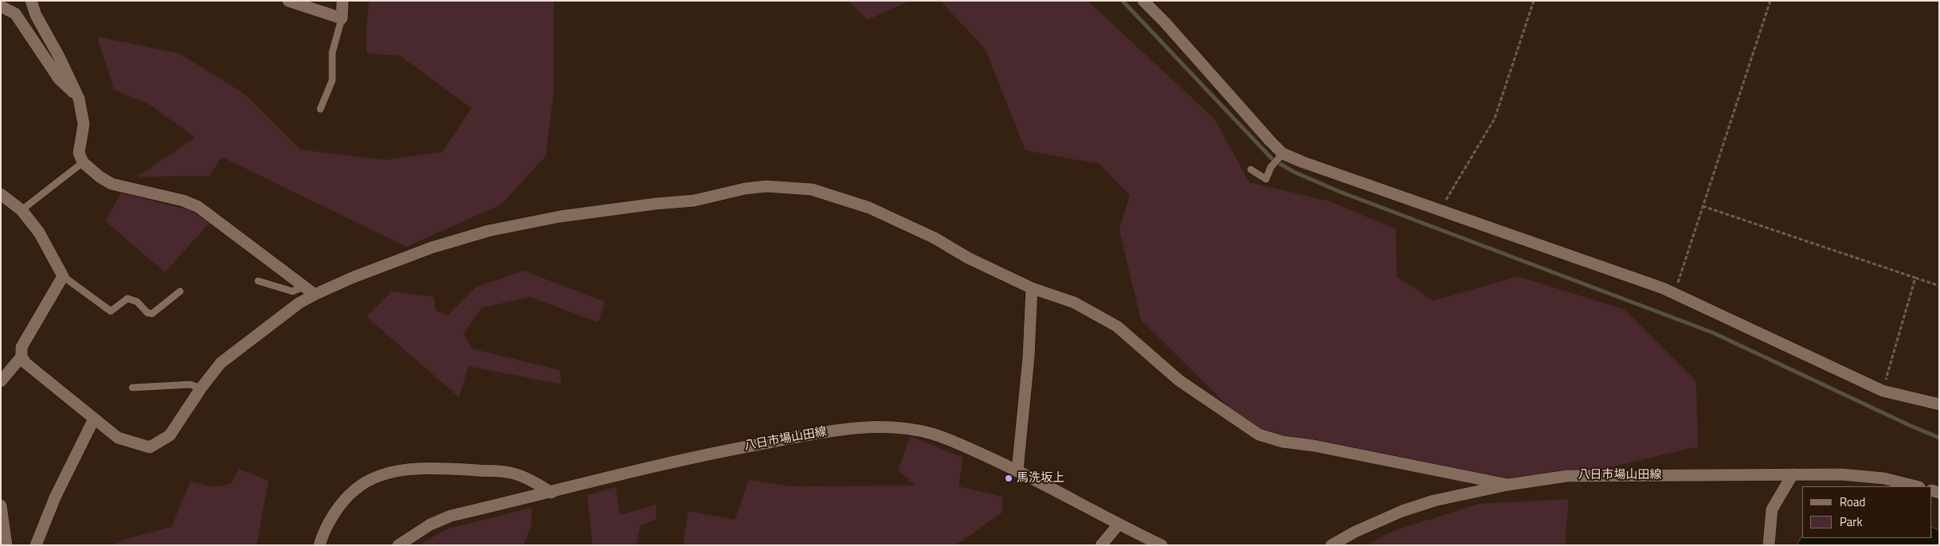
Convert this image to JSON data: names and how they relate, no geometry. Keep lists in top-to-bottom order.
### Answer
{
  "streets": {
    "street": ["八日市場山田線"]
  },
  "places": ["馬洗坂上"],
  "legend": ["Road", "Park"]
}
